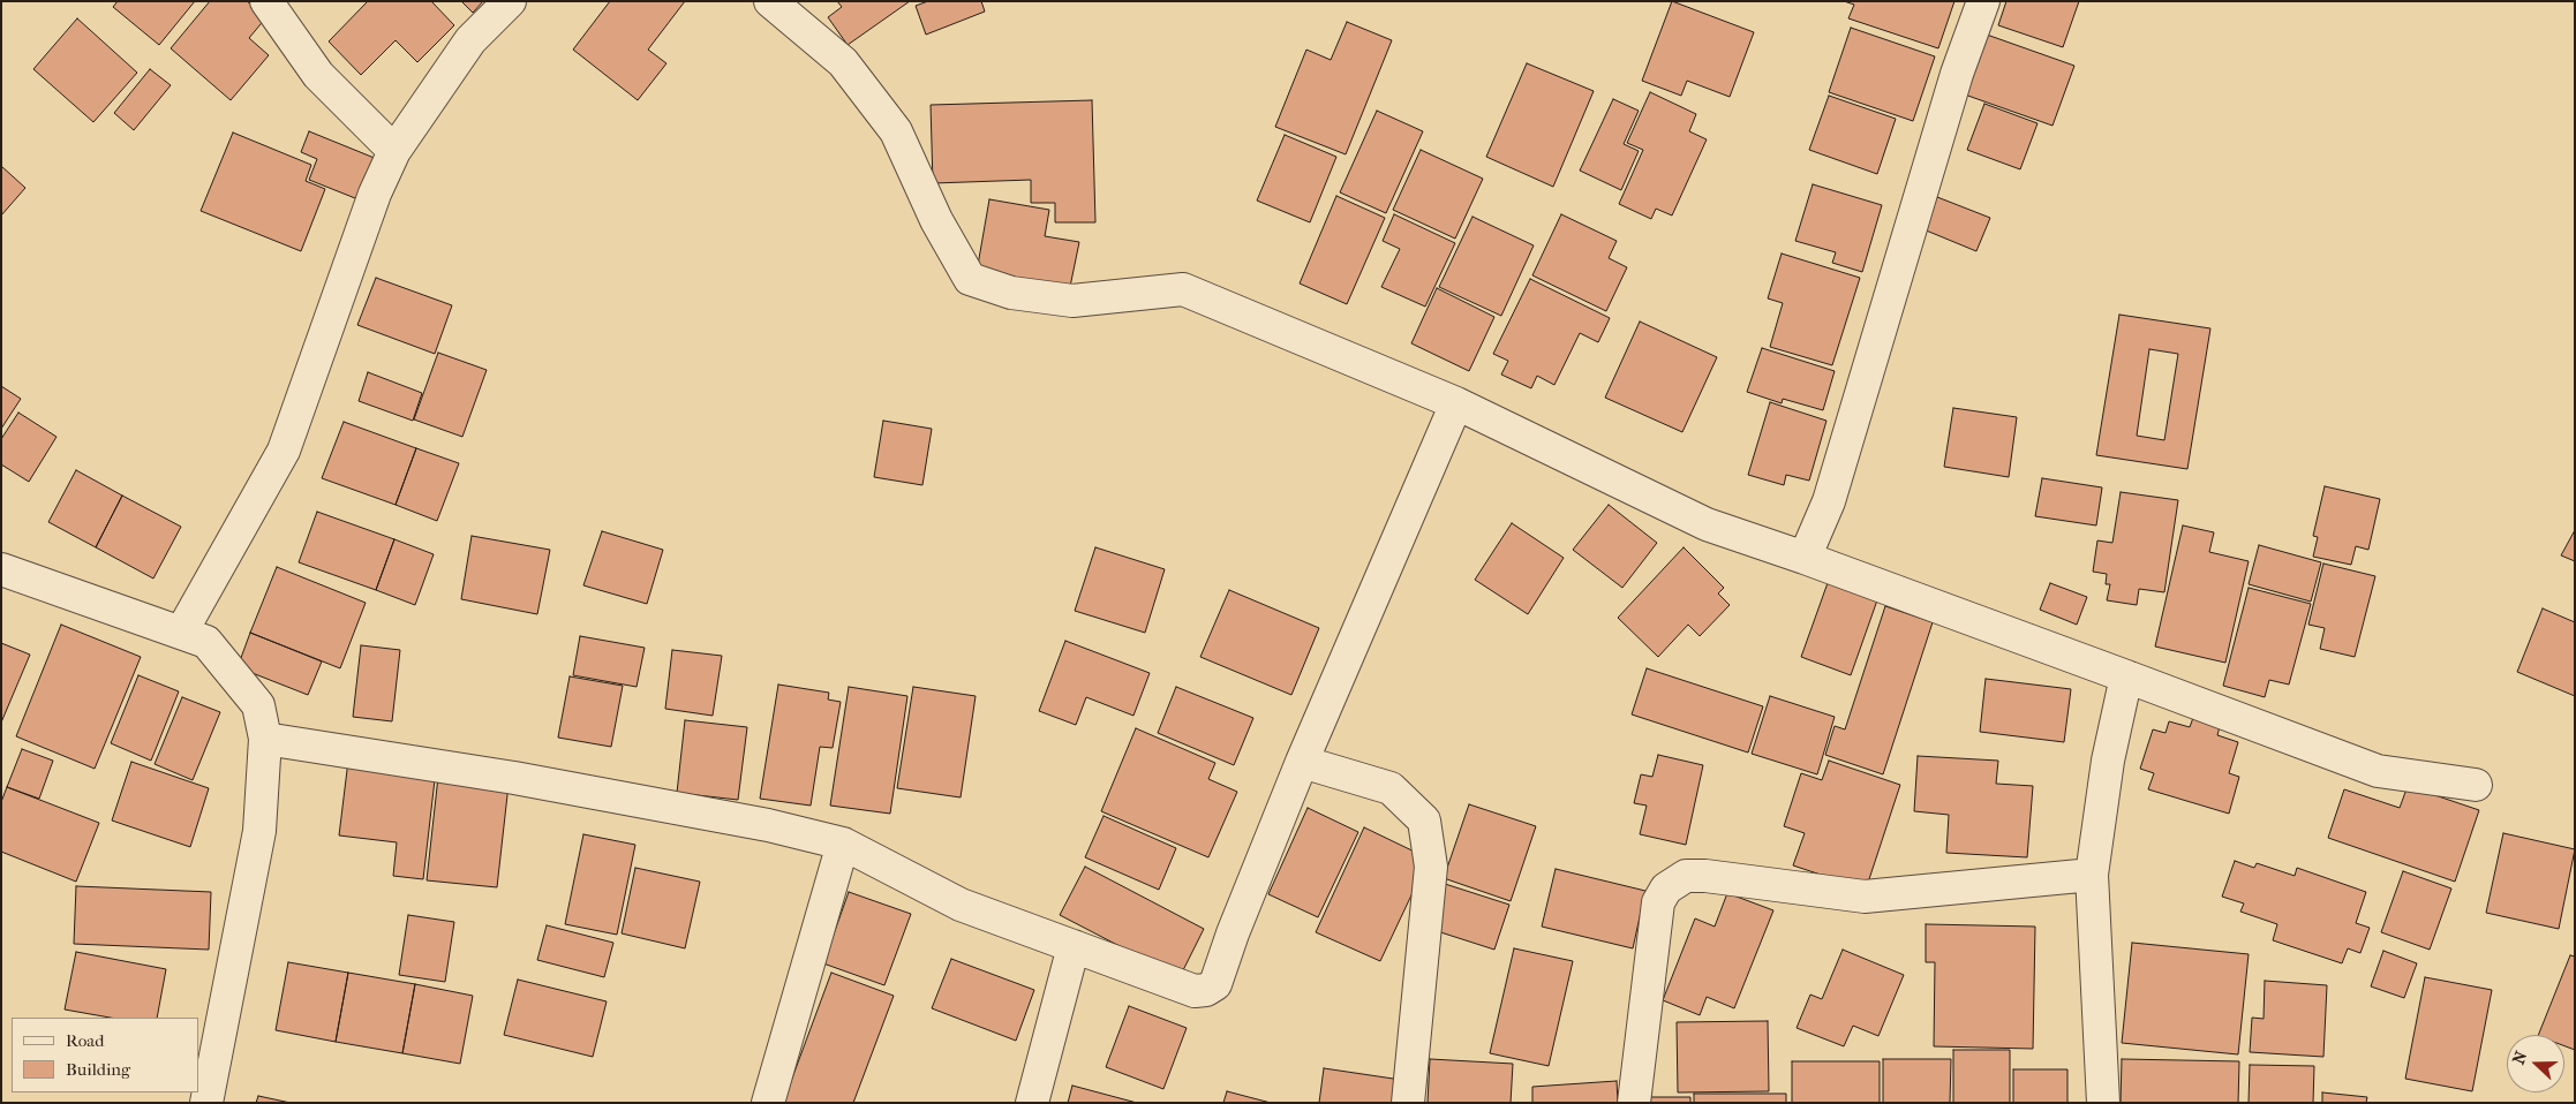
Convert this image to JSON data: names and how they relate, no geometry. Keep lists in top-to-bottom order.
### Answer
{
  "legend": ["Road", "Building"],
  "north": "left"
}
